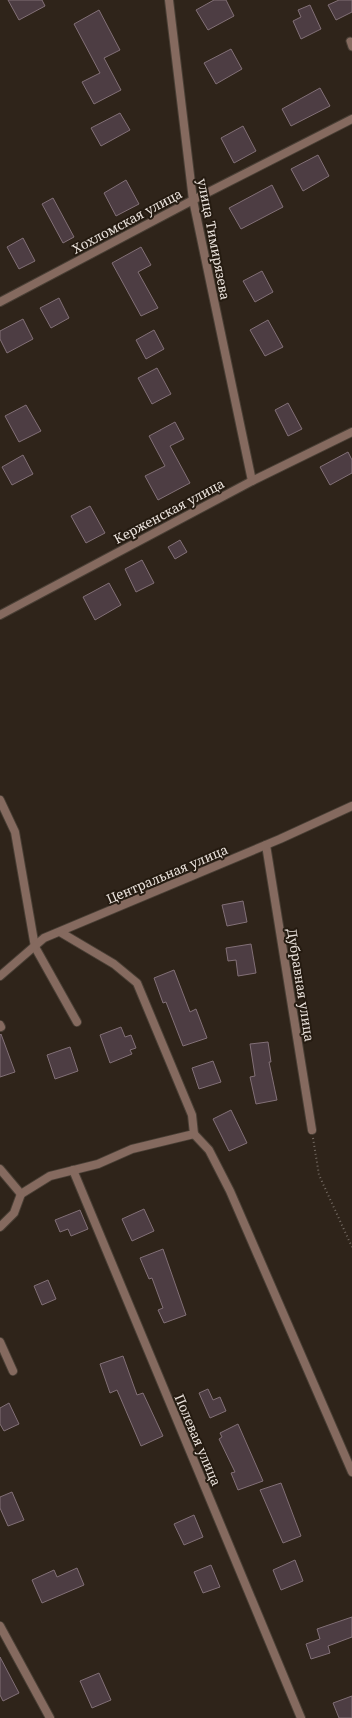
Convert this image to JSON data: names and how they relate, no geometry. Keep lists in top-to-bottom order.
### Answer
{
  "streets": {
    "street": [
      "Хохломская улица",
      "улица Тимирязева",
      "Керженская улица",
      "Центральная улица",
      "Дубравная улица",
      "Полевая улица"
    ]
  },
  "crossings": [
    ["Хохломская улица", "улица Тимирязева"],
    ["улица Тимирязева", "Керженская улица"],
    ["Центральная улица", "Дубравная улица"]
  ]
}
